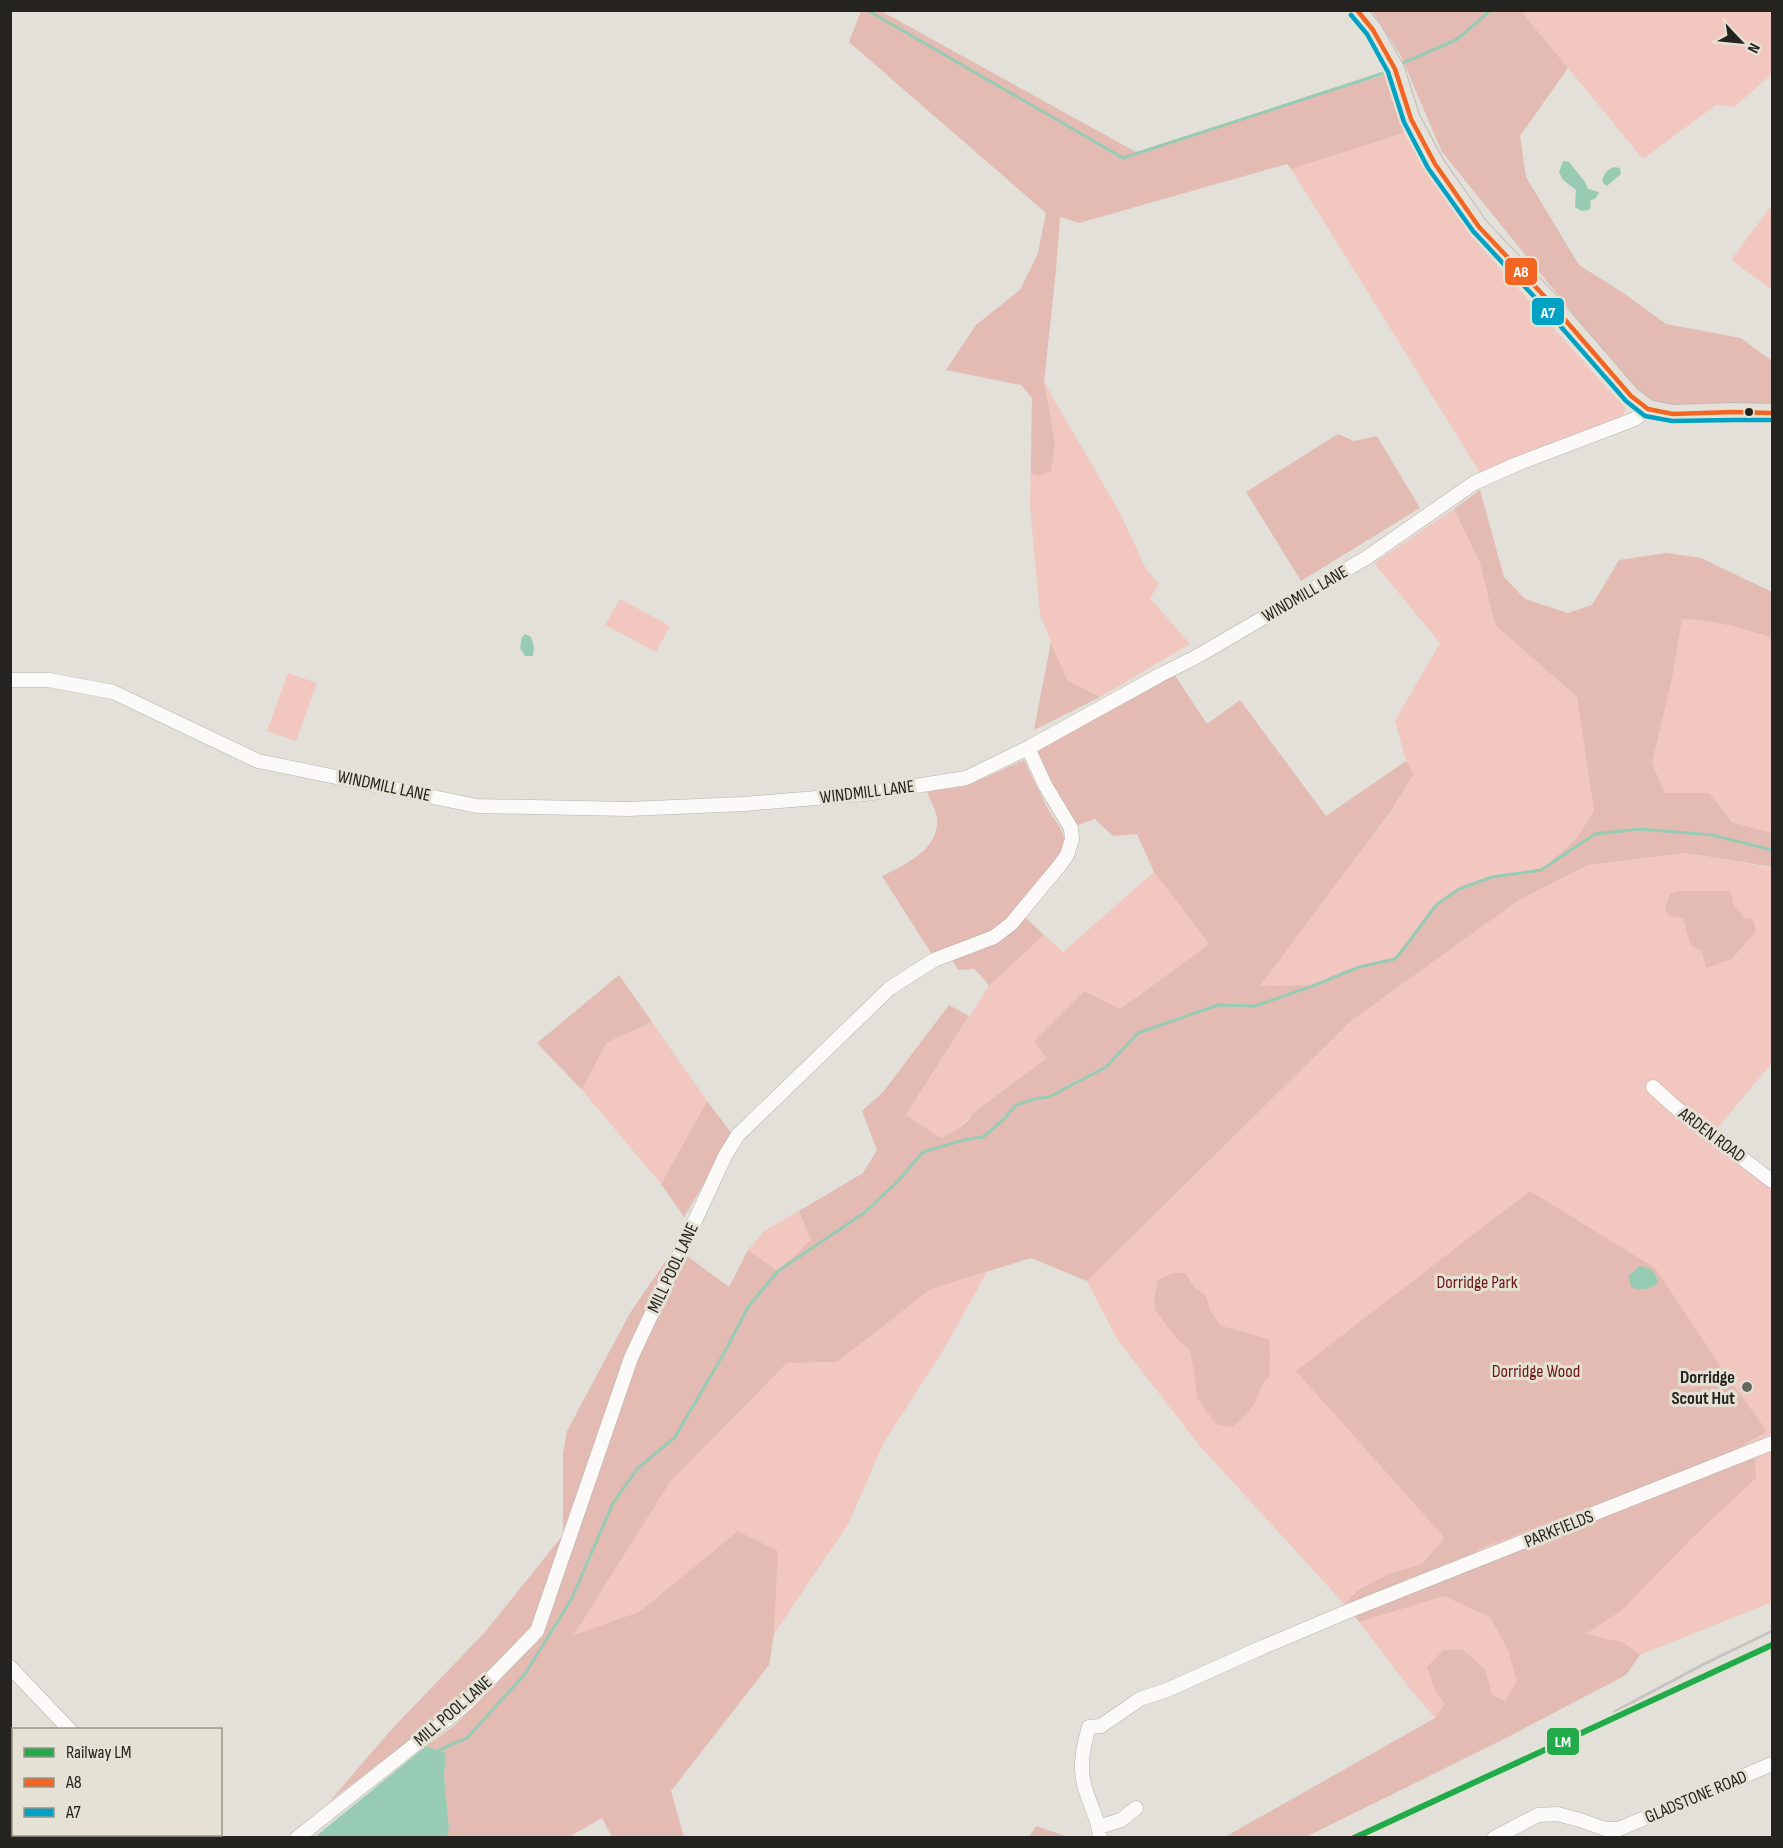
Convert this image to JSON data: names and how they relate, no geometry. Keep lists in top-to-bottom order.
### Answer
{
  "streets": {
    "street": [
      "WINDMILL LANE",
      "ARDEN ROAD",
      "MILL POOL LANE",
      "PARKFIELDS",
      "GLADSTONE ROAD"
    ]
  },
  "crossings": [
    ["WINDMILL LANE", "MILL POOL LANE"]
  ],
  "parks": ["Dorridge Park", "Dorridge Wood"],
  "places": ["Dorridge Scout Hut"],
  "lines": ["transit line A8", "transit line A7", "rail line LM"],
  "legend": ["Railway LM", "A8", "A7"],
  "north": "bottom right"
}
